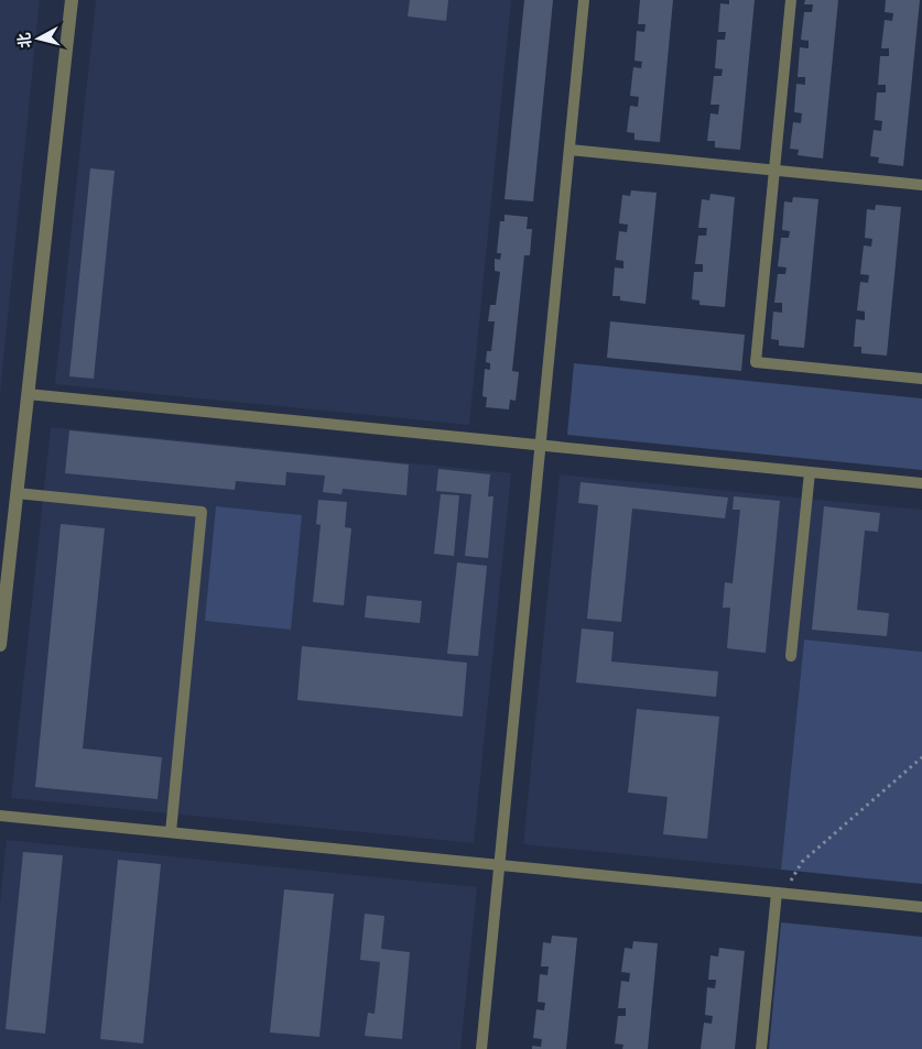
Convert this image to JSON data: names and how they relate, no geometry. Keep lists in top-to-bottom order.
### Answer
{
  "north": "left"
}
